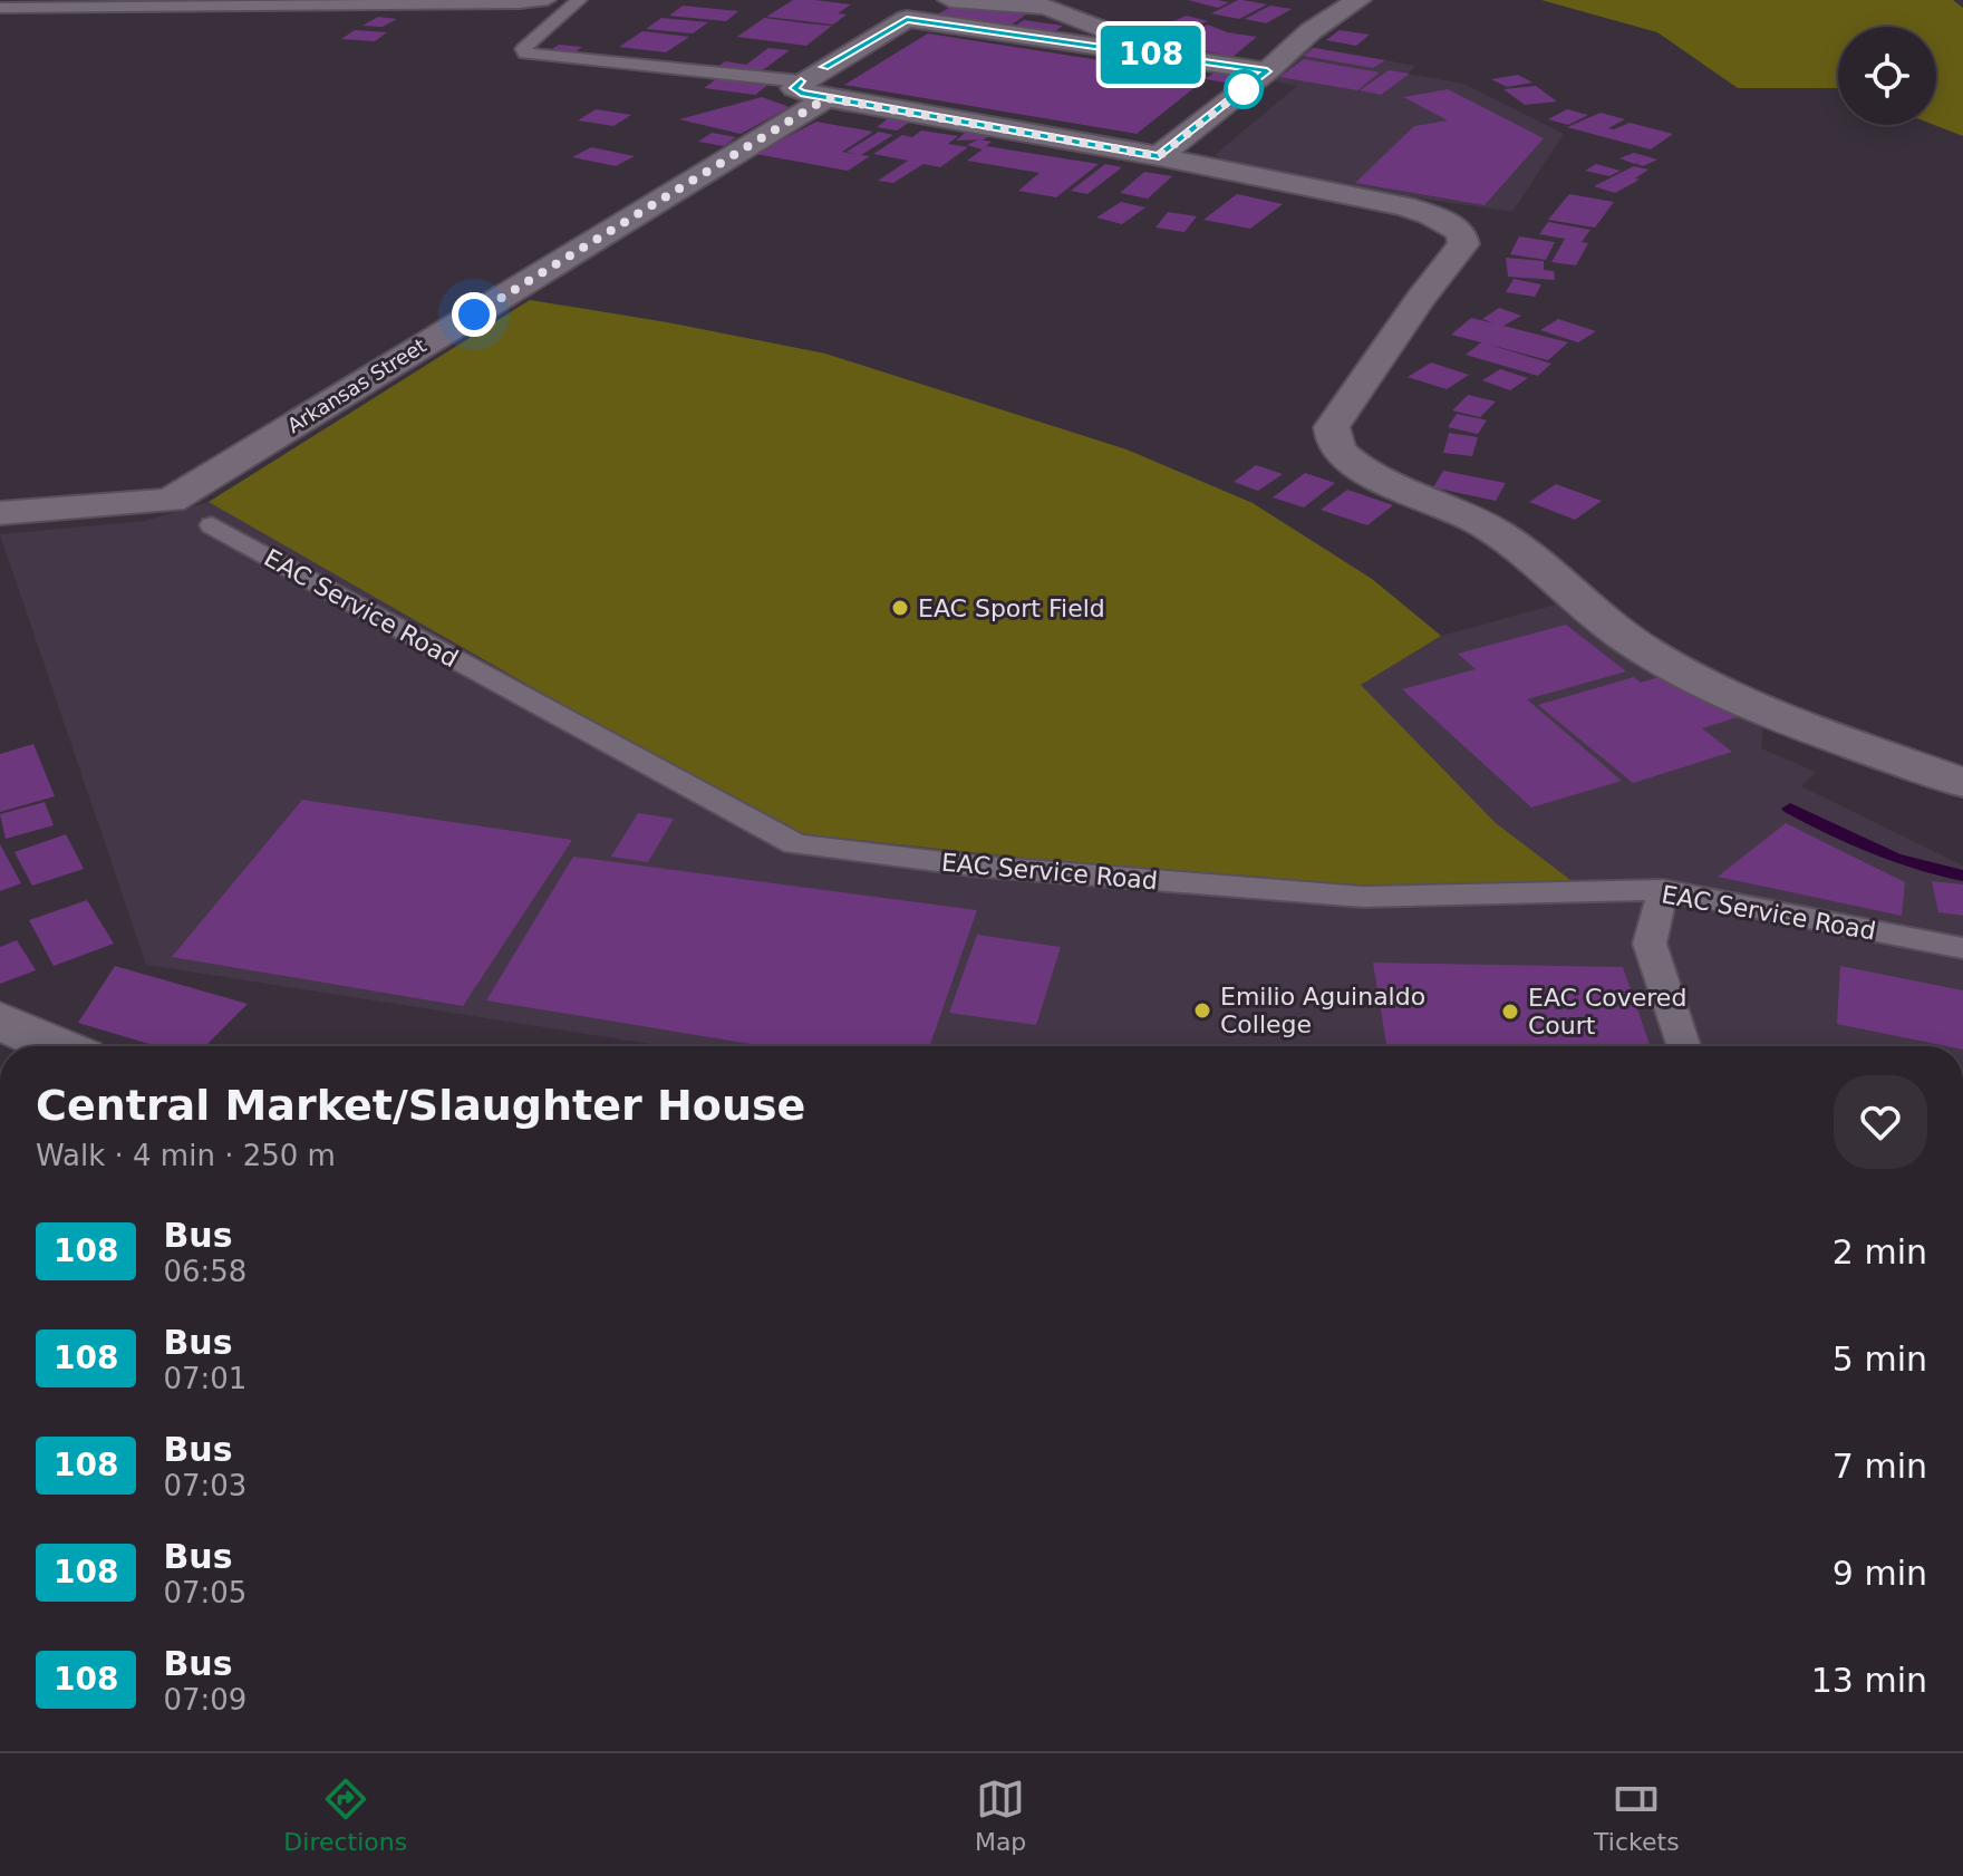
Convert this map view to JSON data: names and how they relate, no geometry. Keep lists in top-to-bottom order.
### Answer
{
  "streets": {
    "street": ["Arkansas Street"],
    "lane": ["EAC Service Road"]
  },
  "places": ["EAC Sport Field", "Emilio Aguinaldo College", "EAC Covered Court"],
  "lines": ["bus line 108"],
  "page": {
    "on_map": "108",
    "heading": ["Central Market/Slaughter House", "Walk · 4 min · 250 m"],
    "list": [
      {
        "mark": "108",
        "name": "Bus",
        "note": "06:58",
        "value": "2 min"
      },
      {
        "mark": "108",
        "name": "Bus",
        "note": "07:01",
        "value": "5 min"
      },
      {
        "mark": "108",
        "name": "Bus",
        "note": "07:03",
        "value": "7 min"
      },
      {
        "mark": "108",
        "name": "Bus",
        "note": "07:05",
        "value": "9 min"
      },
      {
        "mark": "108",
        "name": "Bus",
        "note": "07:09",
        "value": "13 min"
      }
    ],
    "tabs": ["Directions", "Map", "Tickets"]
  }
}
